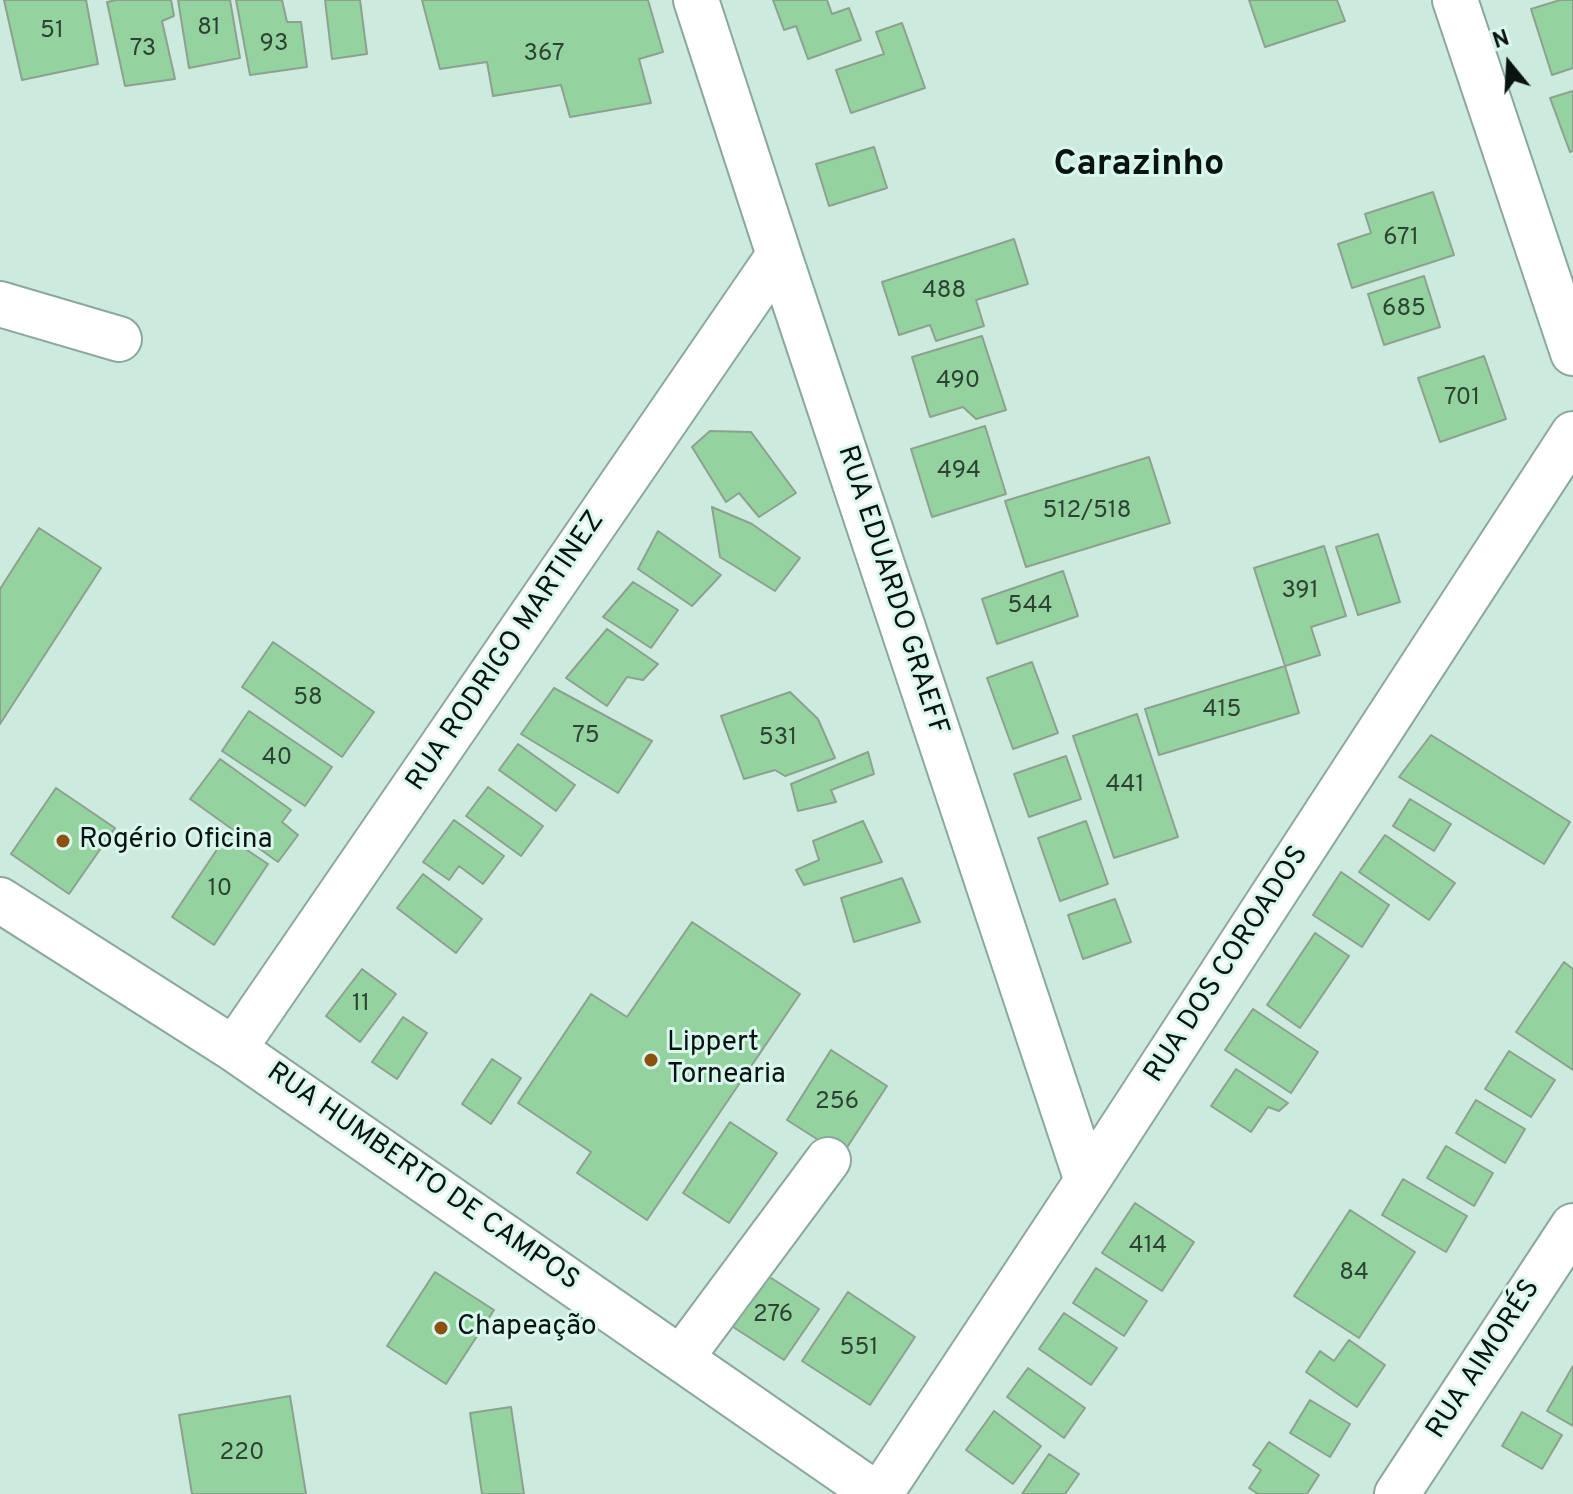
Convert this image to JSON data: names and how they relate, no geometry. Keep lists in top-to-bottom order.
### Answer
{
  "streets": {
    "street": [
      "RUA EDUARDO GRAEFF",
      "RUA RODRIGO MARTINEZ",
      "RUA DOS COROADOS",
      "RUA HUMBERTO DE CAMPOS",
      "RUA AIMORÉS"
    ]
  },
  "crossings": [
    ["RUA EDUARDO GRAEFF", "RUA RODRIGO MARTINEZ"],
    ["RUA EDUARDO GRAEFF", "RUA DOS COROADOS"],
    ["RUA RODRIGO MARTINEZ", "RUA HUMBERTO DE CAMPOS"],
    ["RUA DOS COROADOS", "RUA HUMBERTO DE CAMPOS"]
  ],
  "districts": ["Carazinho"],
  "places": ["Rogério Oficina", "Lippert Tornearia", "Chapeação"],
  "house_numbers": [
    "81",
    "51",
    "93",
    "73",
    "367",
    "671",
    "488",
    "685",
    "490",
    "701",
    "494",
    "512/518",
    "391",
    "544",
    "58",
    "415",
    "75",
    "531",
    "40",
    "441",
    "10",
    "11",
    "256",
    "414",
    "84",
    "276",
    "551",
    "220"
  ],
  "north": "top"
}
